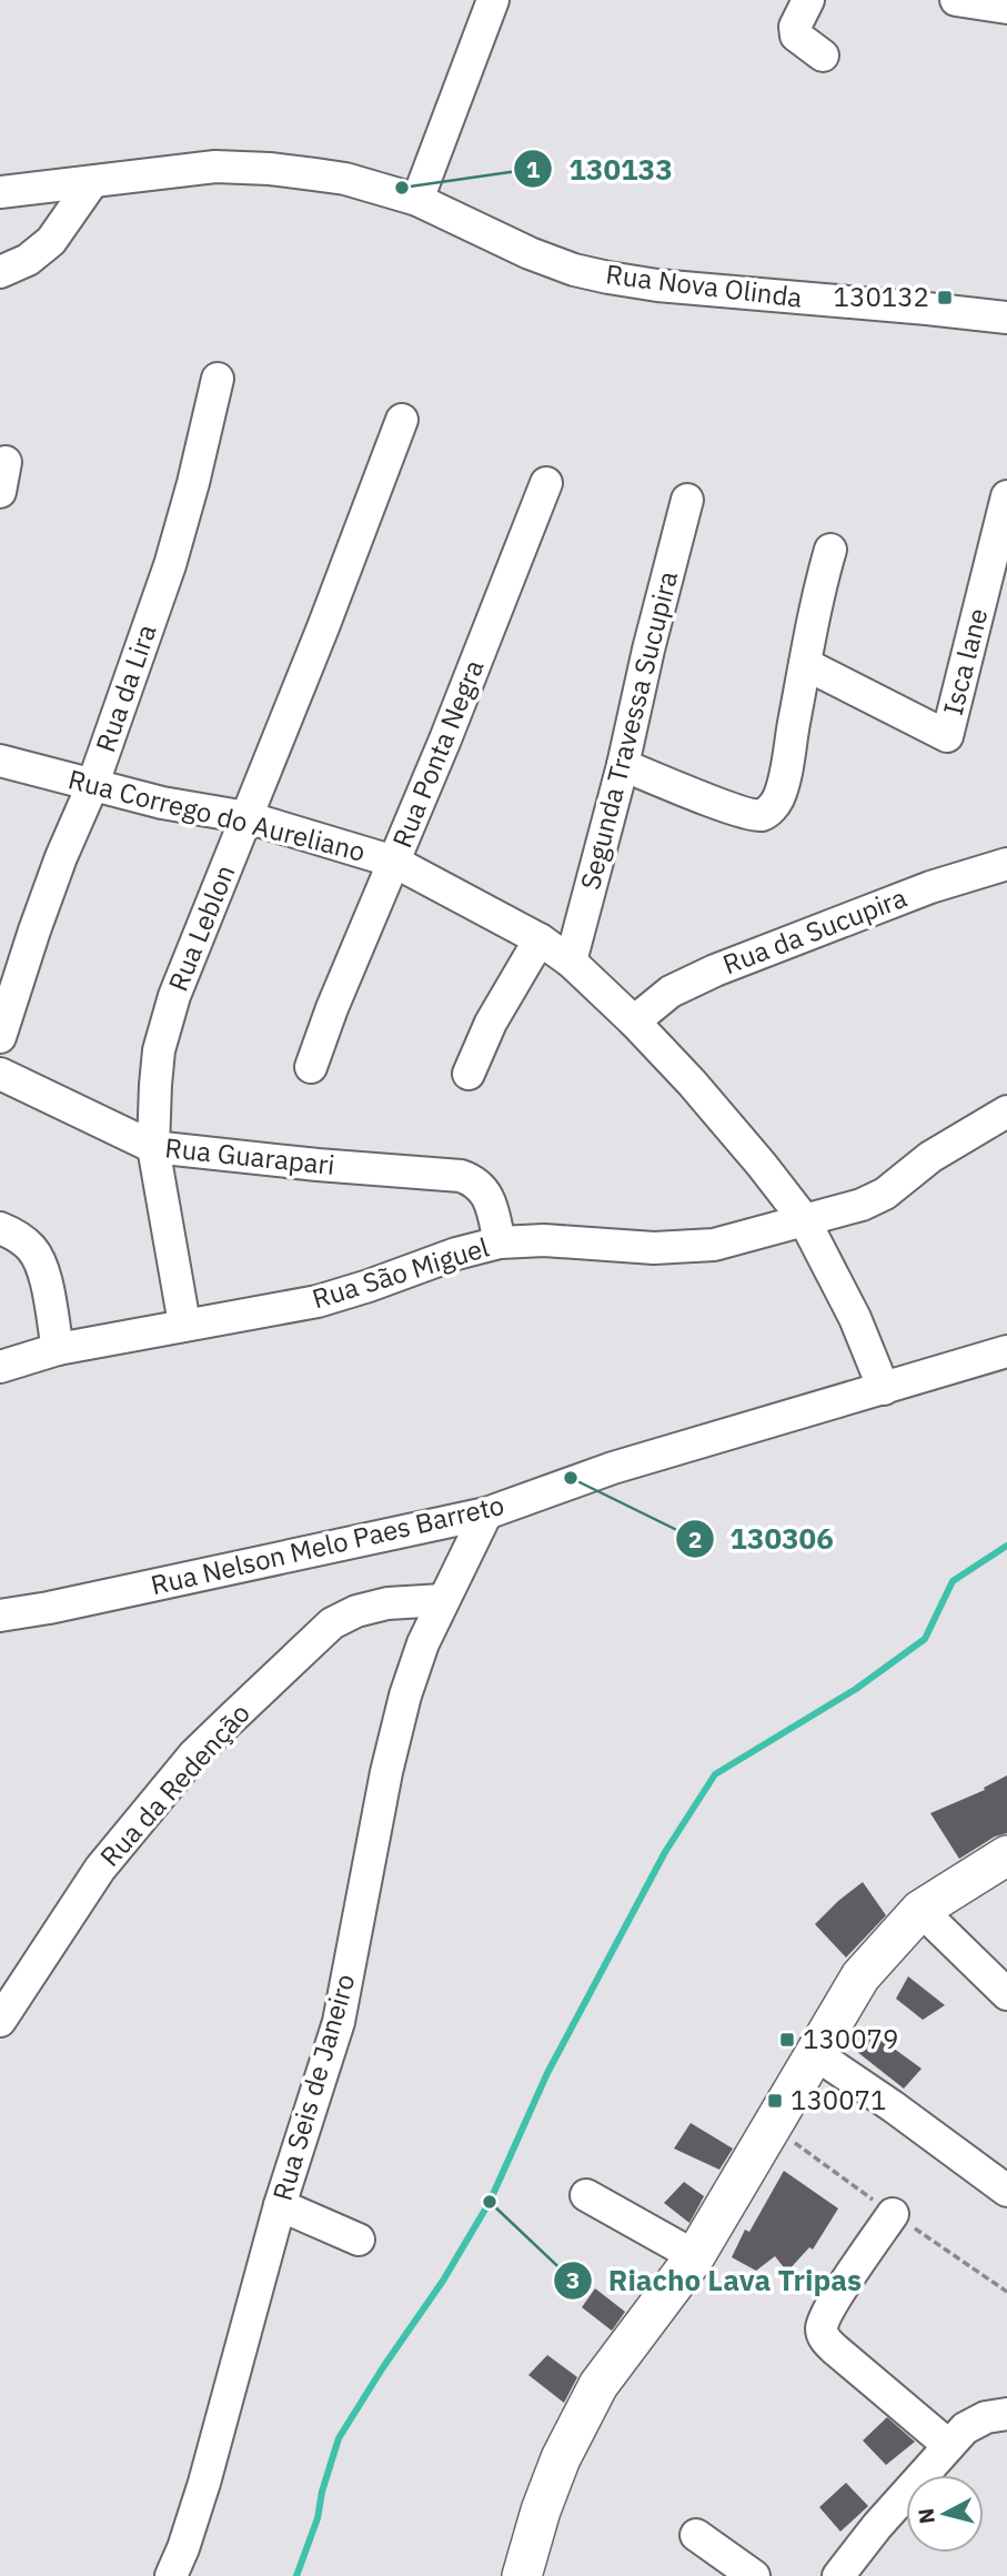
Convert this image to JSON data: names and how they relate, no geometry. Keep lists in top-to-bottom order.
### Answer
{
  "streets": {
    "street": [
      "Rua Nova Olinda",
      "Isca lane",
      "Rua da Lira",
      "Segunda Travessa Sucupira",
      "Rua Ponta Negra",
      "Rua Corrego do Aureliano",
      "Rua Leblon",
      "Rua da Sucupira",
      "Rua Guarapari",
      "Rua São Miguel",
      "Rua Nelson Melo Paes Barreto",
      "Rua da Redenção",
      "Rua Seis de Janeiro"
    ]
  },
  "crossings": [
    ["Rua da Lira", "Rua Corrego do Aureliano"],
    ["Segunda Travessa Sucupira", "Rua Corrego do Aureliano"],
    ["Rua Ponta Negra", "Rua Corrego do Aureliano"],
    ["Rua Corrego do Aureliano", "Rua Leblon"],
    ["Rua Corrego do Aureliano", "Rua da Sucupira"],
    ["Rua Corrego do Aureliano", "Rua São Miguel"],
    ["Rua Corrego do Aureliano", "Rua Nelson Melo Paes Barreto"],
    ["Rua Leblon", "Rua Guarapari"],
    ["Rua Leblon", "Rua São Miguel"],
    ["Rua Guarapari", "Rua São Miguel"],
    ["Rua Nelson Melo Paes Barreto", "Rua Seis de Janeiro"],
    ["Rua da Redenção", "Rua Seis de Janeiro"]
  ],
  "places": {
    "other": ["130133", "130306", "Riacho Lava Tripas"],
    "transit": ["130132", "130079", "130071"]
  },
  "north": "left"
}
